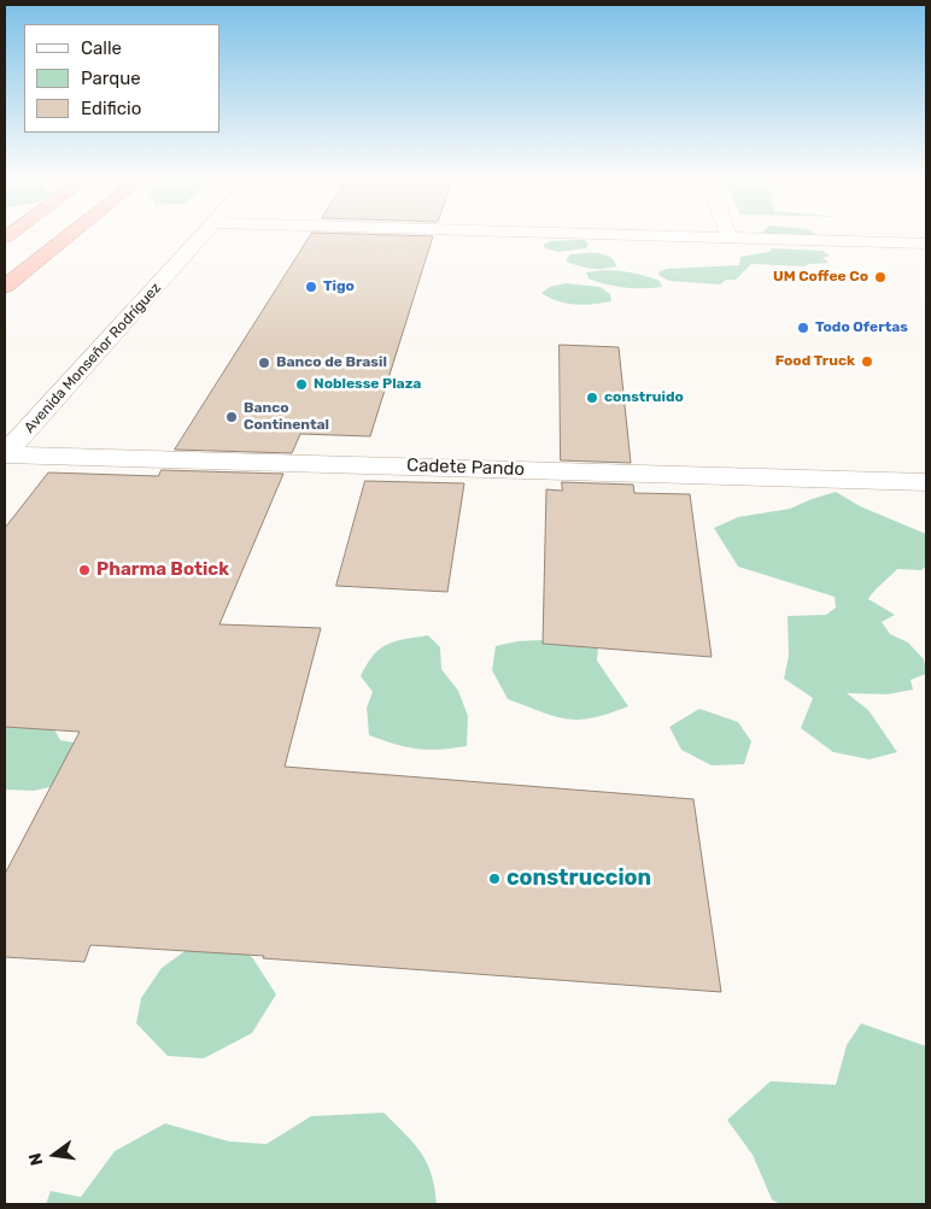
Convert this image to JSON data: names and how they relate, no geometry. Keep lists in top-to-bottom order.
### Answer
{
  "streets": {
    "street": ["Avenida Monseñor Rodríguez", "Cadete Pando"]
  },
  "crossings": [
    ["Avenida Monseñor Rodríguez", "Cadete Pando"]
  ],
  "places": [
    "UM Coffee Co",
    "Tigo",
    "Todo Ofertas",
    "Food Truck",
    "Banco de Brasil",
    "Noblesse Plaza",
    "construido",
    "Banco Continental",
    "Pharma Botick",
    "construccion"
  ],
  "legend": ["Calle", "Parque", "Edificio"],
  "north": "left"
}
